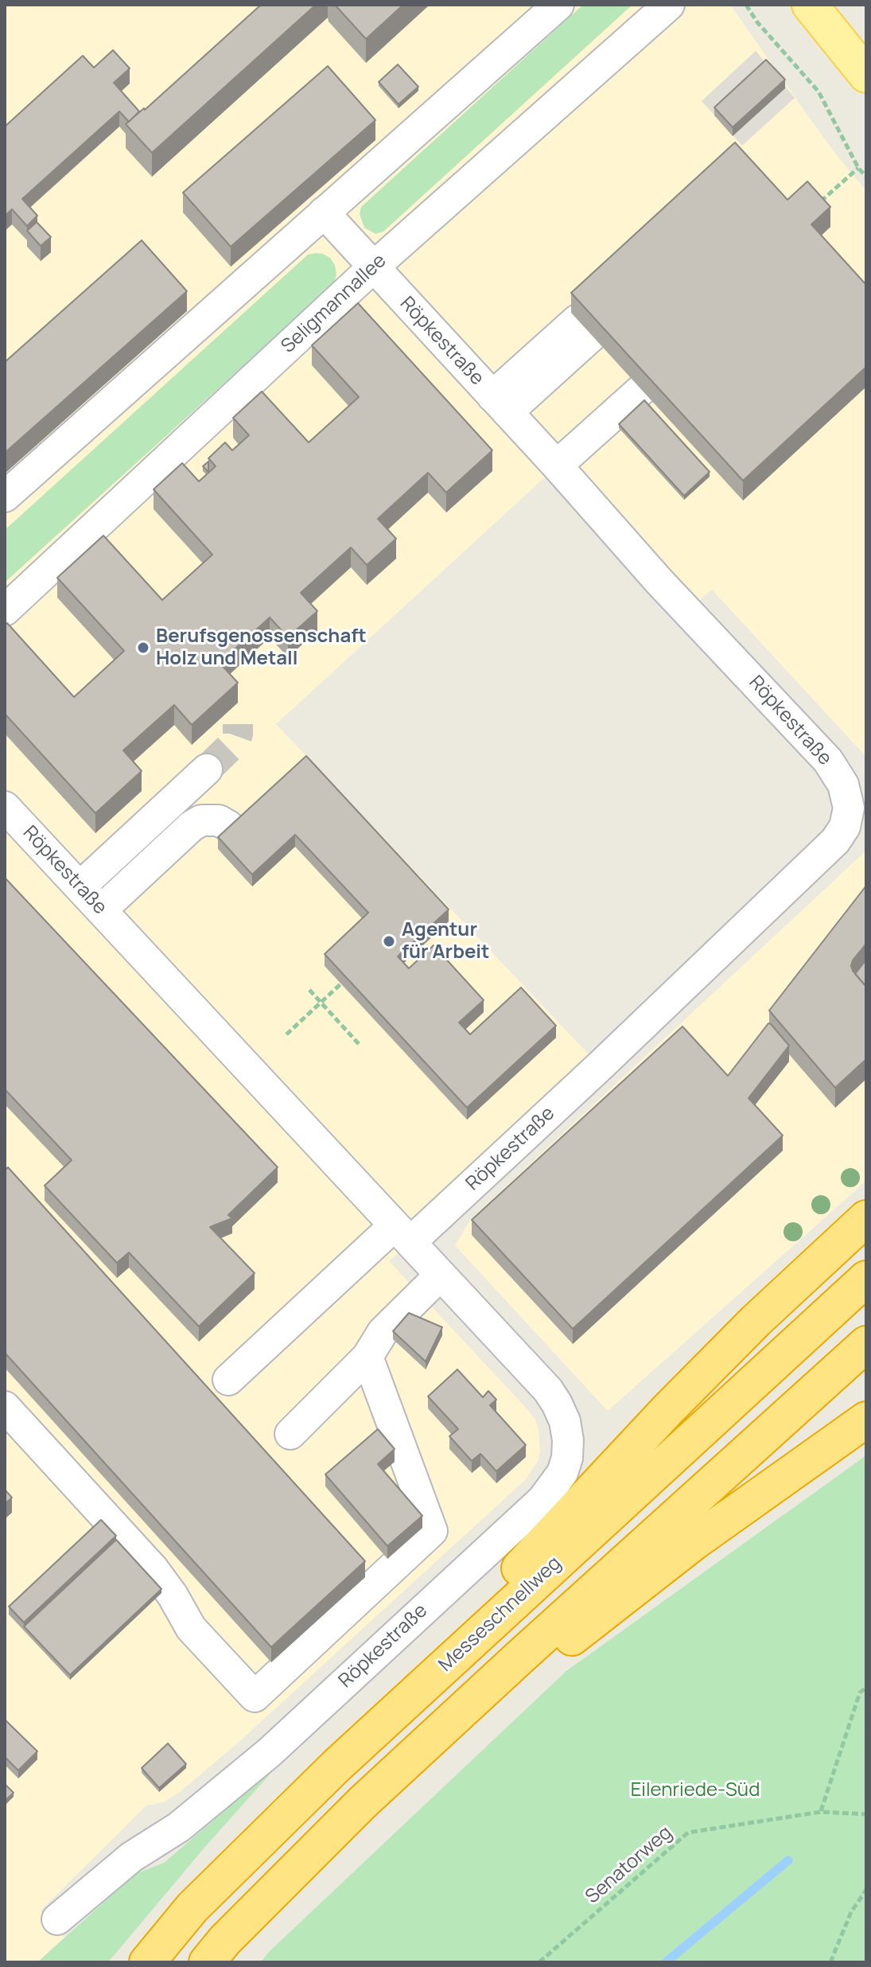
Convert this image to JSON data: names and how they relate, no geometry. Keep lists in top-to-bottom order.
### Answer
{
  "streets": {
    "highway": ["Messeschnellweg"],
    "street": ["Seligmannallee", "Röpkestraße"],
    "path": ["Senatorweg"]
  },
  "crossings": [
    ["Seligmannallee", "Röpkestraße"]
  ],
  "parks": ["Eilenriede-Süd"],
  "places": ["Berufsgenossenschaft Holz und Metall", "Agentur für Arbeit"]
}
